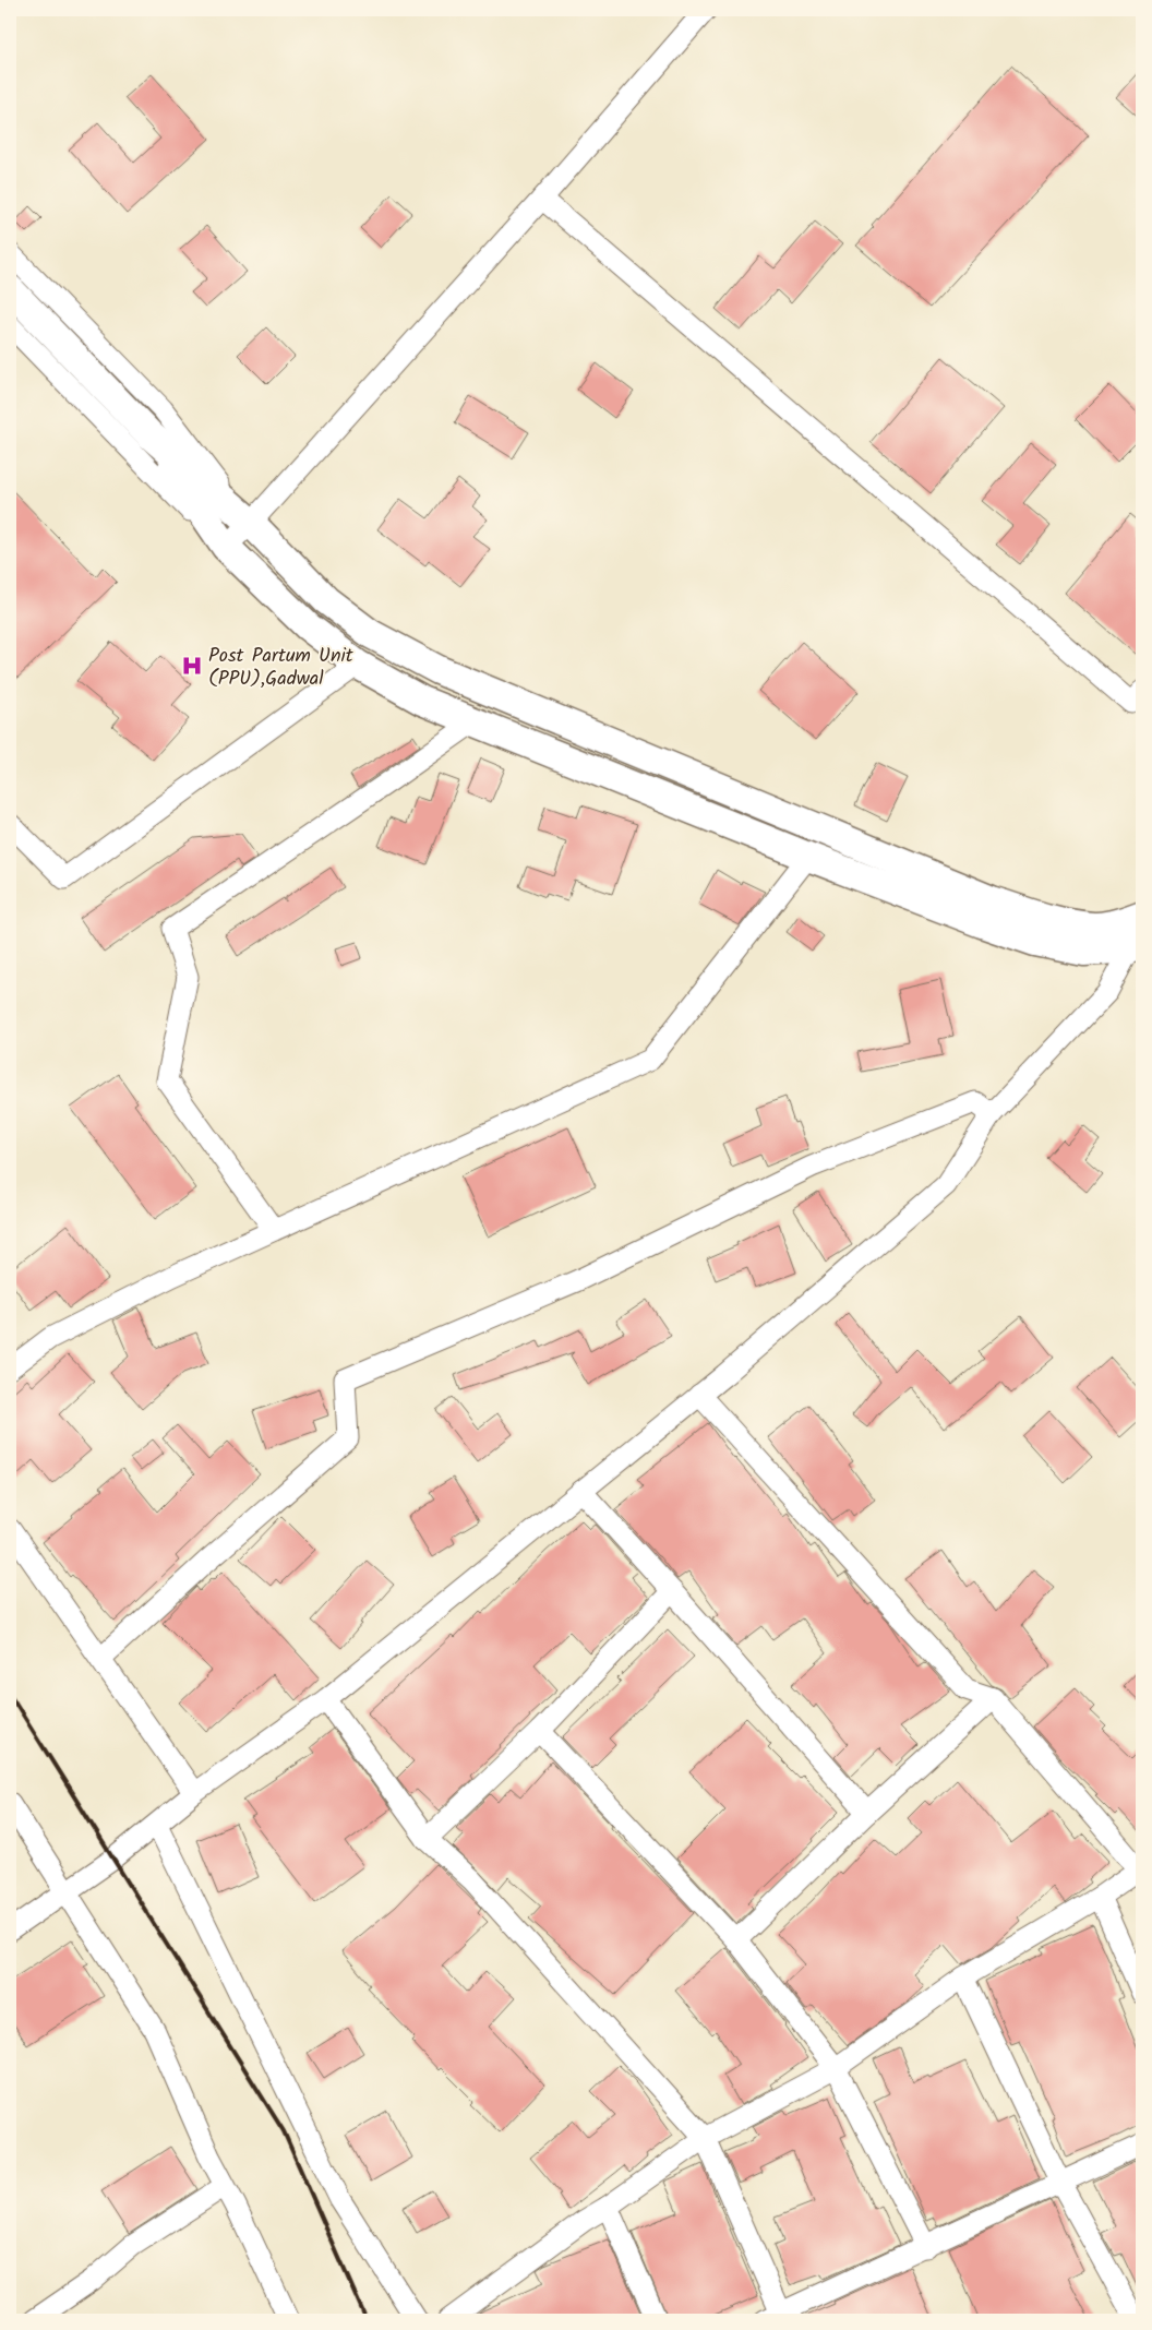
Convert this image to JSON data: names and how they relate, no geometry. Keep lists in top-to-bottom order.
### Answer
{
  "places": {
    "hospital": ["Post Partum Unit (PPU),Gadwal"]
  }
}
